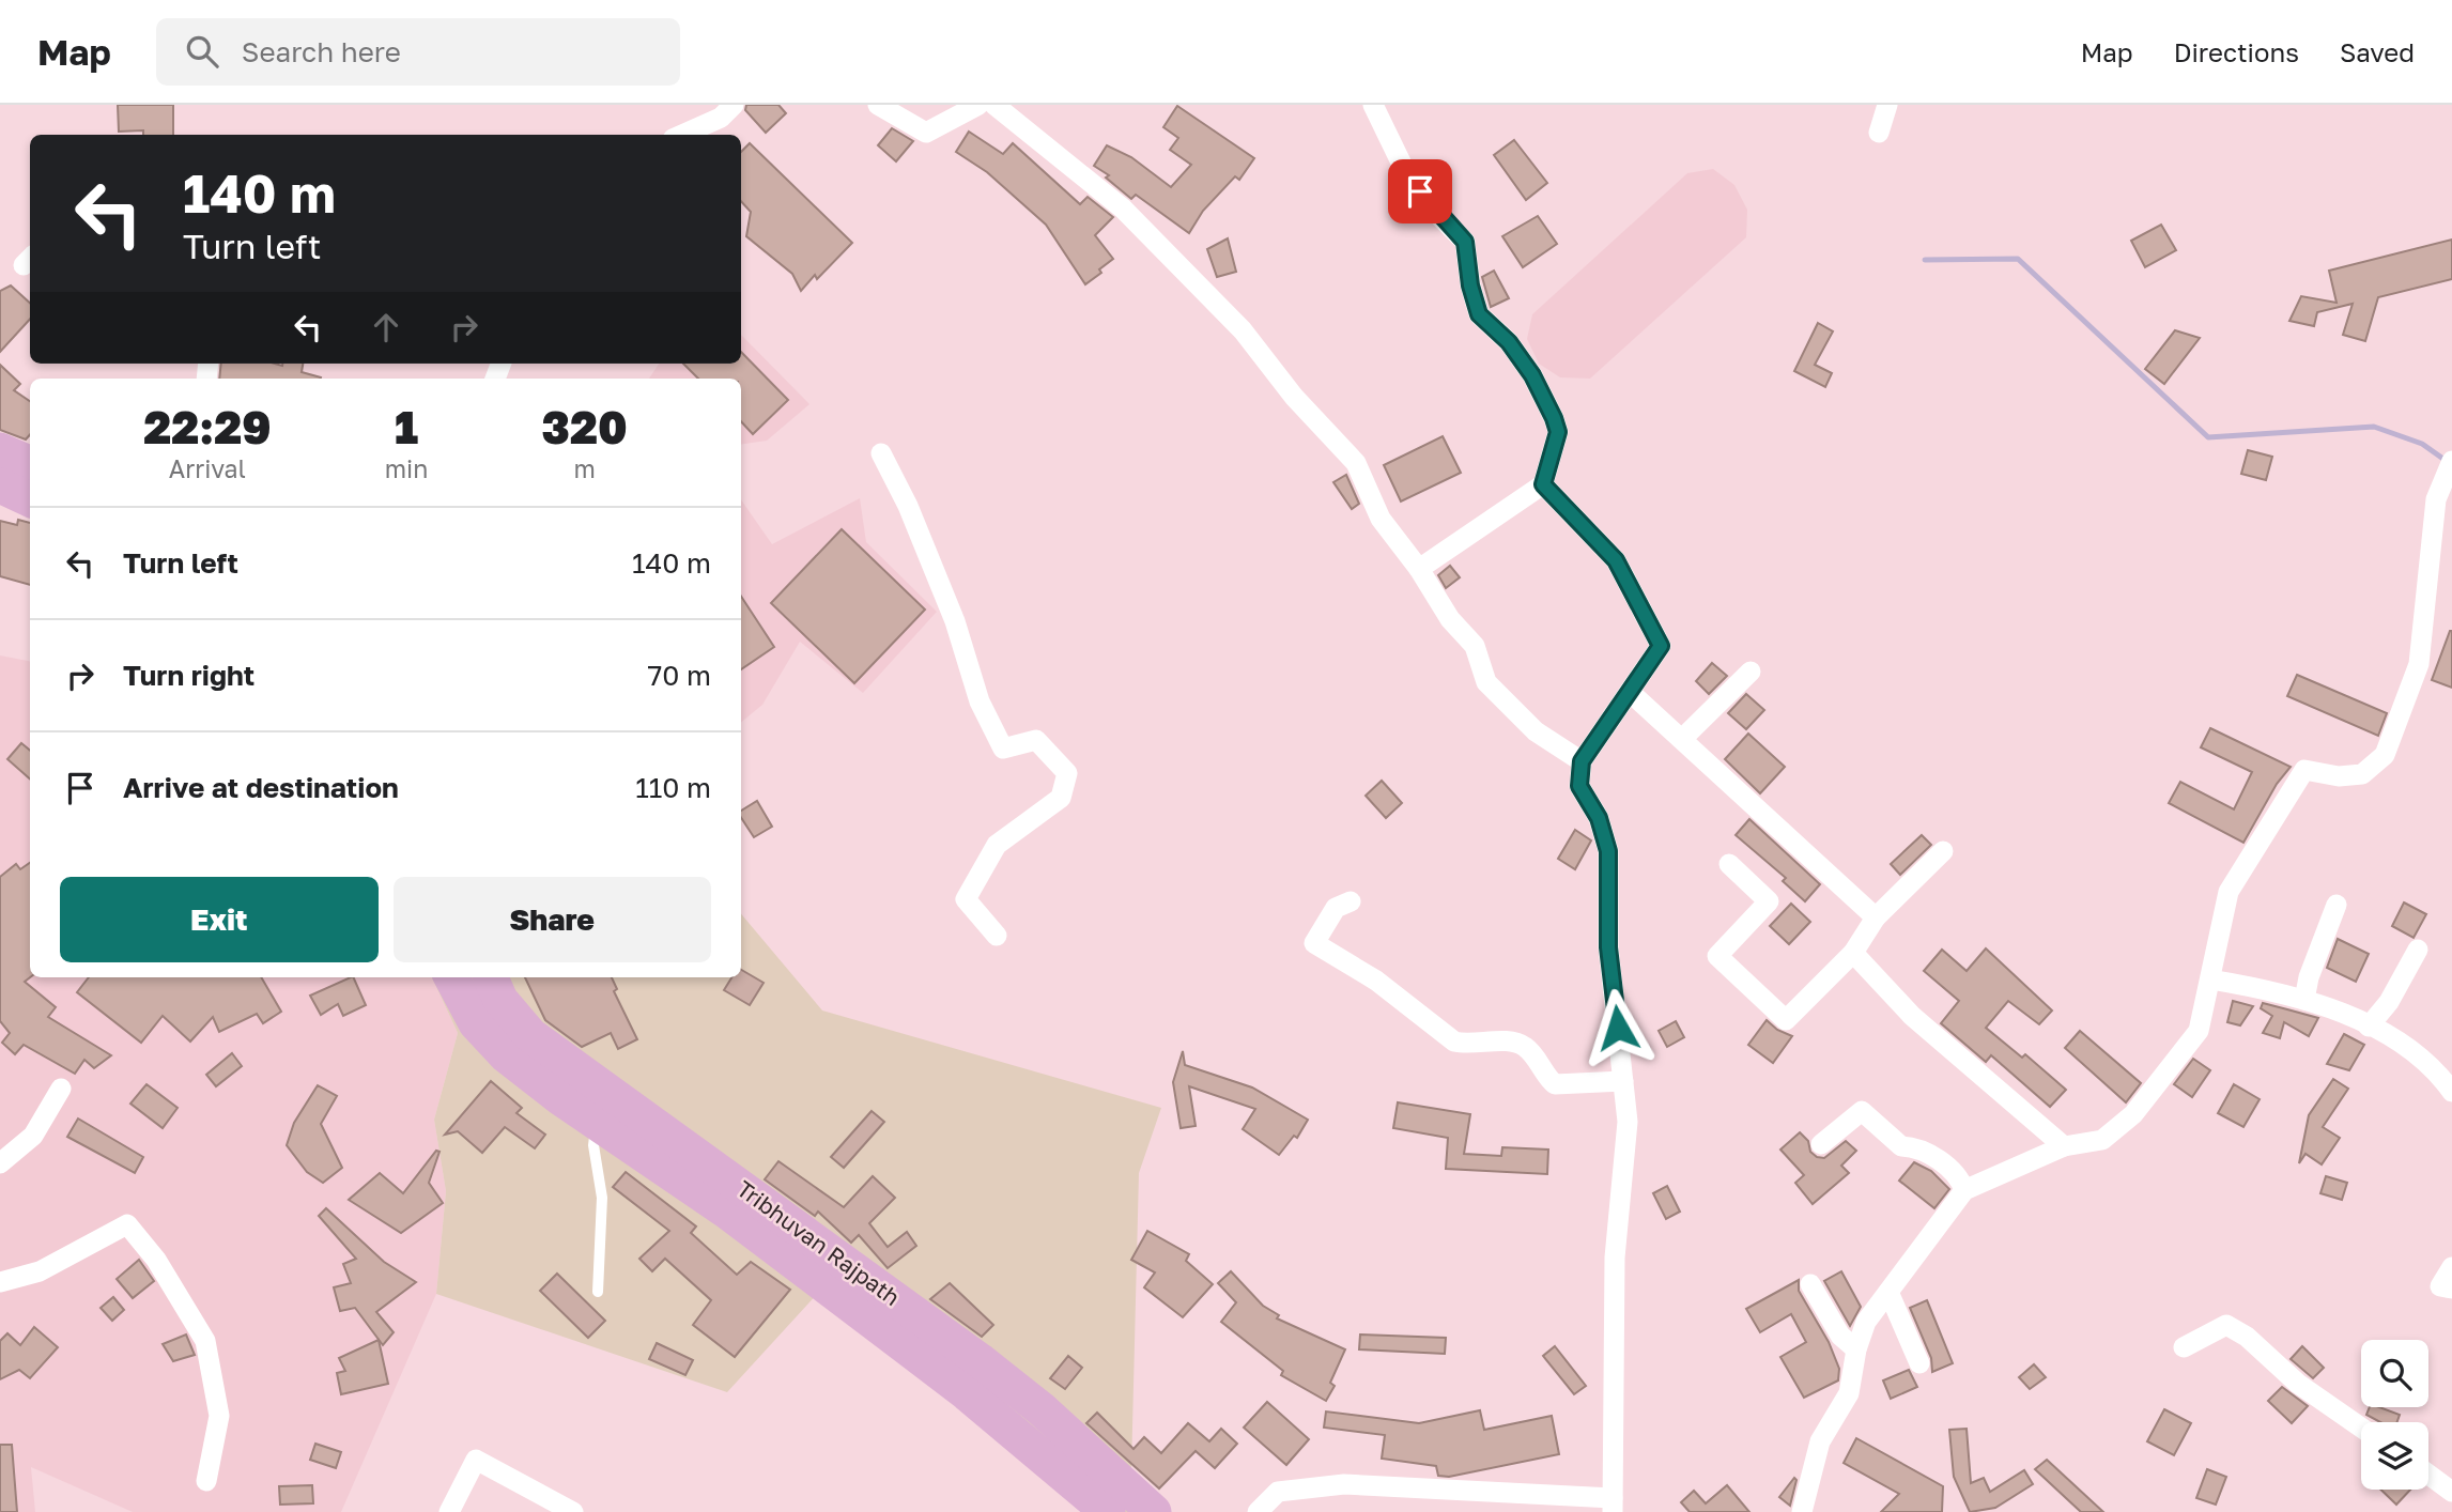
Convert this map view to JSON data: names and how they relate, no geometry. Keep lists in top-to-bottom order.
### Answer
{
  "streets": {
    "highway": ["Tribhuvan Rajpath"]
  },
  "page": {
    "header": "Map",
    "search": "Search here",
    "nav": ["Map", "Directions", "Saved"],
    "turn": ["140 m", "Turn left"],
    "eta": [
      "22:29",
      "Arrival",
      "1",
      "min",
      "320",
      "m"
    ],
    "list": [
      {
        "name": "Turn left",
        "value": "140 m"
      },
      {
        "name": "Turn right",
        "value": "70 m"
      },
      {
        "name": "Arrive at destination",
        "value": "110 m"
      }
    ],
    "buttons": ["Exit", "Share"]
  }
}
